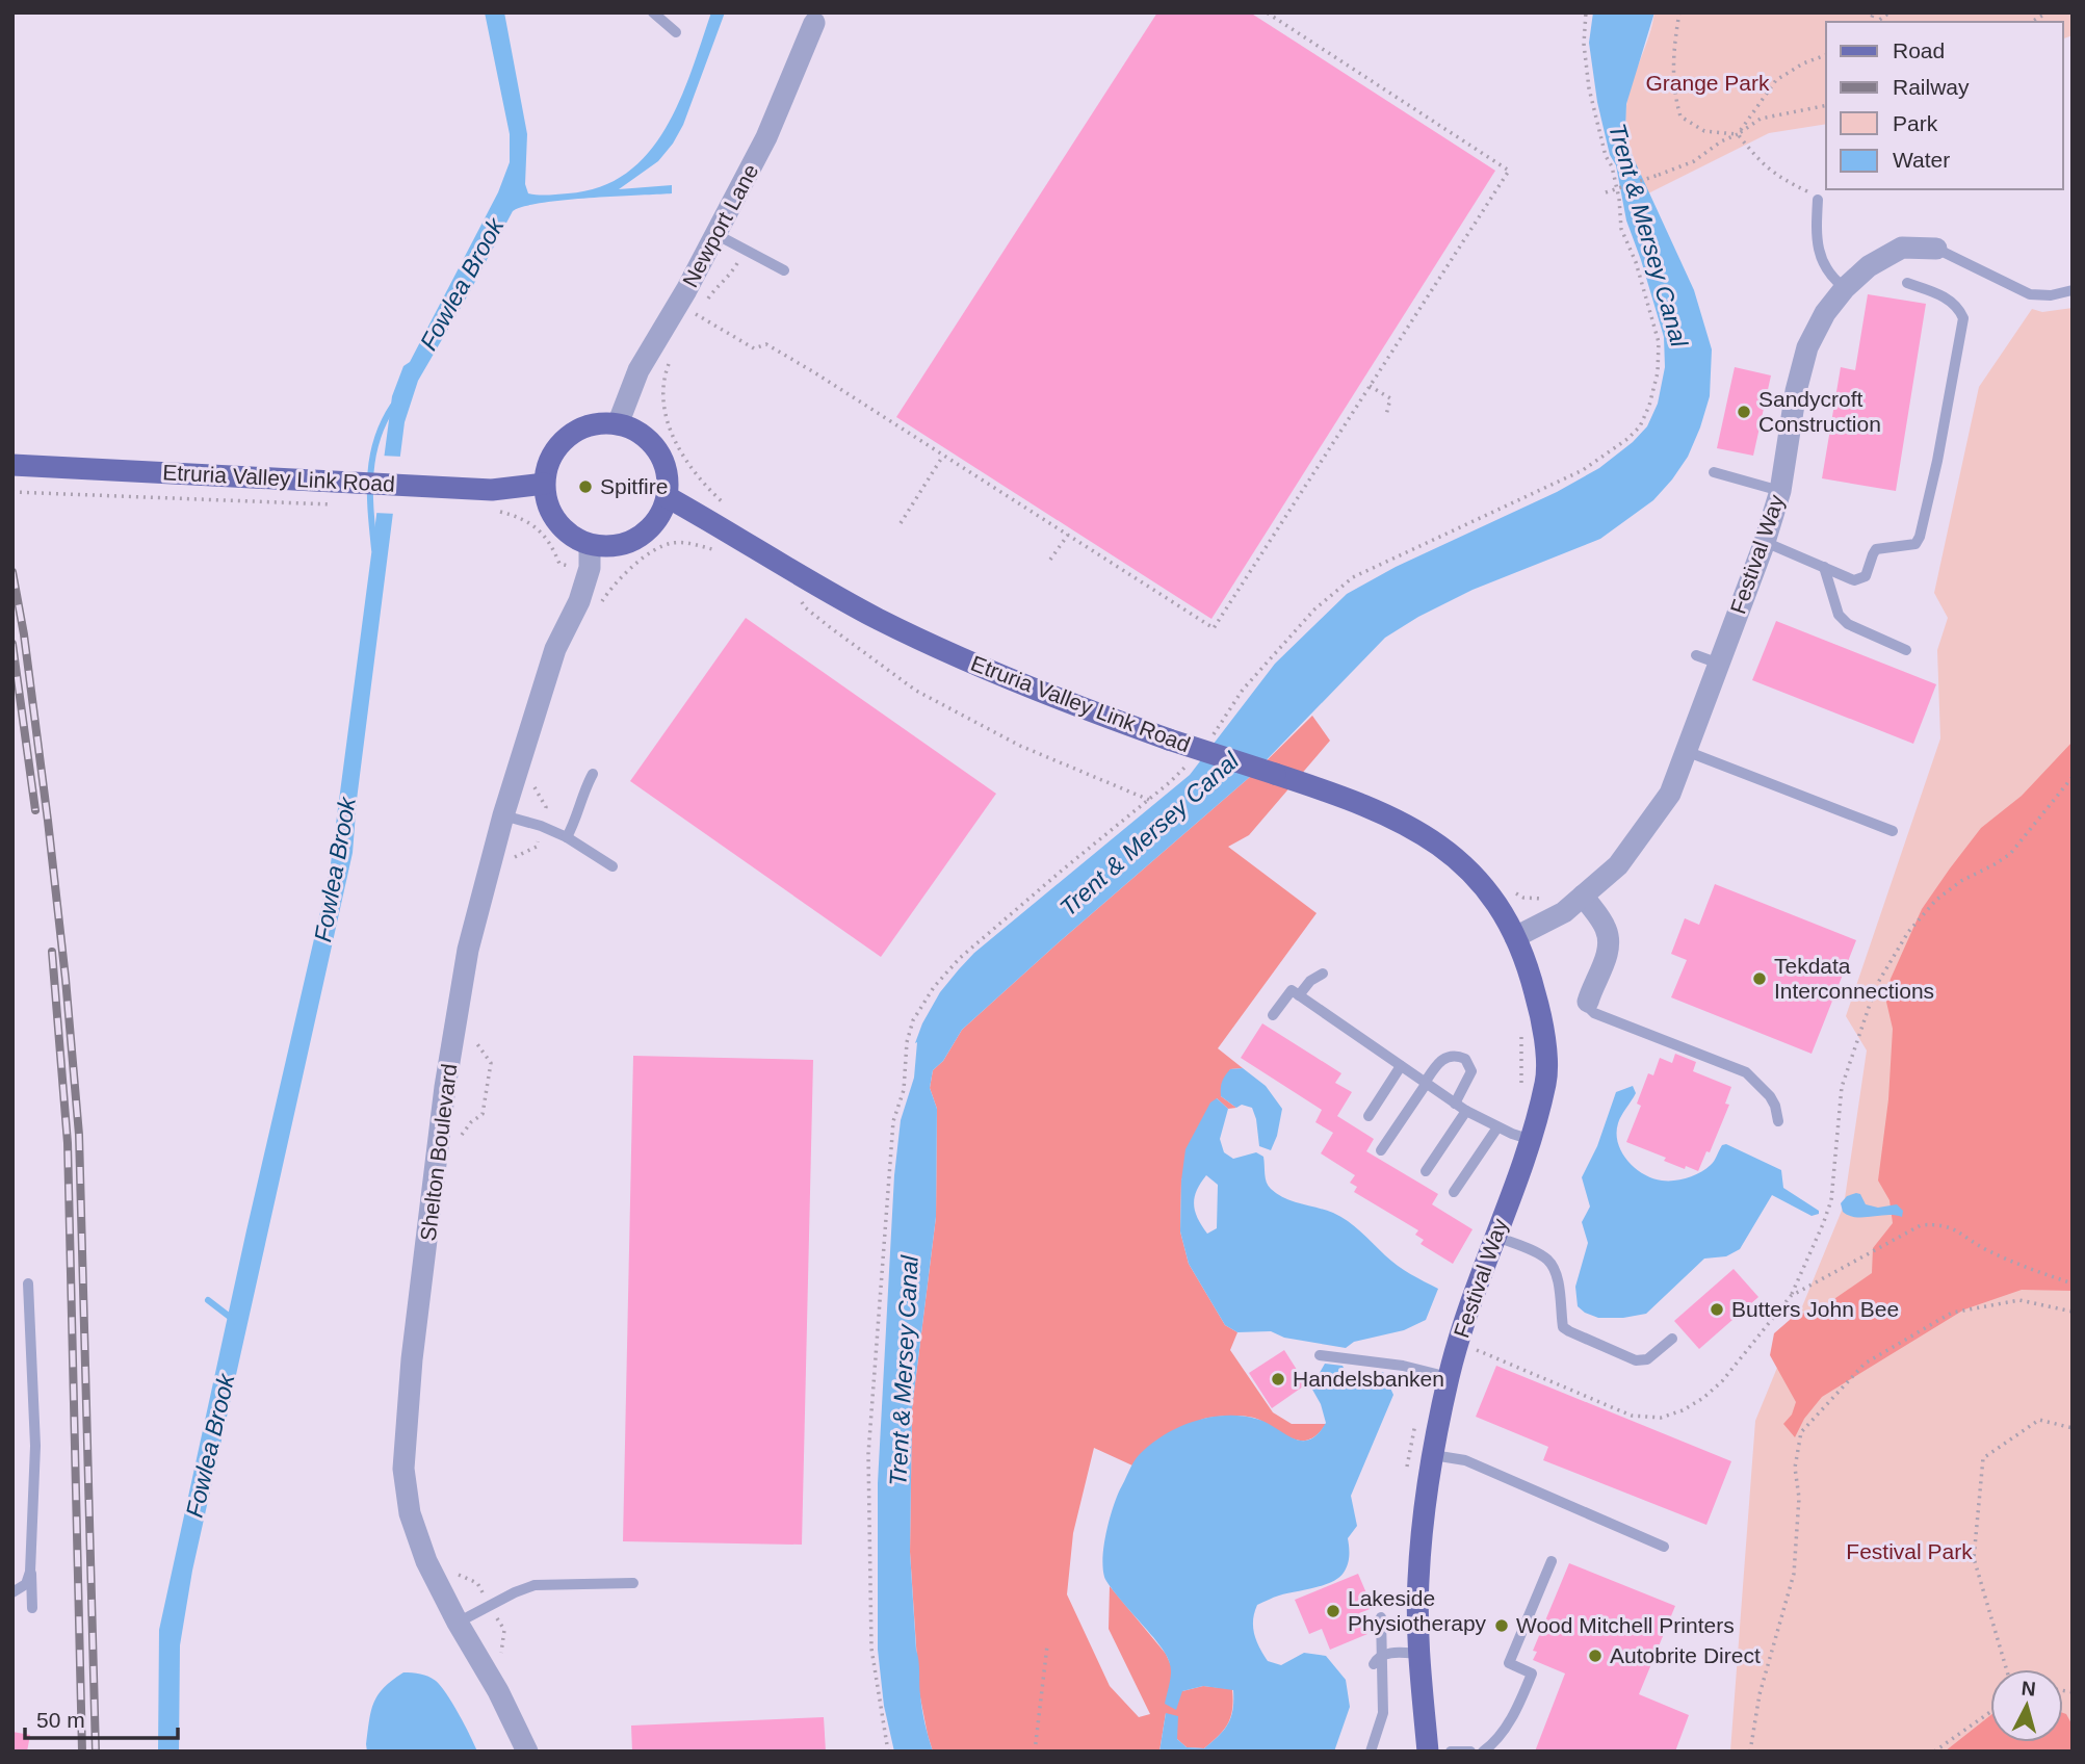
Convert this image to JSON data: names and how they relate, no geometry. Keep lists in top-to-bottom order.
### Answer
{
  "streets": {
    "main road": ["Etruria Valley Link Road", "Festival Way"],
    "street": ["Newport Lane", "Shelton Boulevard"]
  },
  "crossings": [
    ["Newport Lane", "Etruria Valley Link Road"],
    ["Newport Lane", "Shelton Boulevard"],
    ["Etruria Valley Link Road", "Festival Way"],
    ["Etruria Valley Link Road", "Shelton Boulevard"]
  ],
  "water": ["Trent & Mersey Canal", "Fowlea Brook"],
  "parks": ["Grange Park", "Festival Park"],
  "places": [
    "Sandycroft Construction",
    "Spitfire",
    "Tekdata Interconnections",
    "Butters John Bee",
    "Handelsbanken",
    "Lakeside Physiotherapy",
    "Wood Mitchell Printers",
    "Autobrite Direct"
  ],
  "legend": [
    "Road",
    "Railway",
    "Park",
    "Water"
  ],
  "scale_bar": "50 m",
  "north": "top"
}
